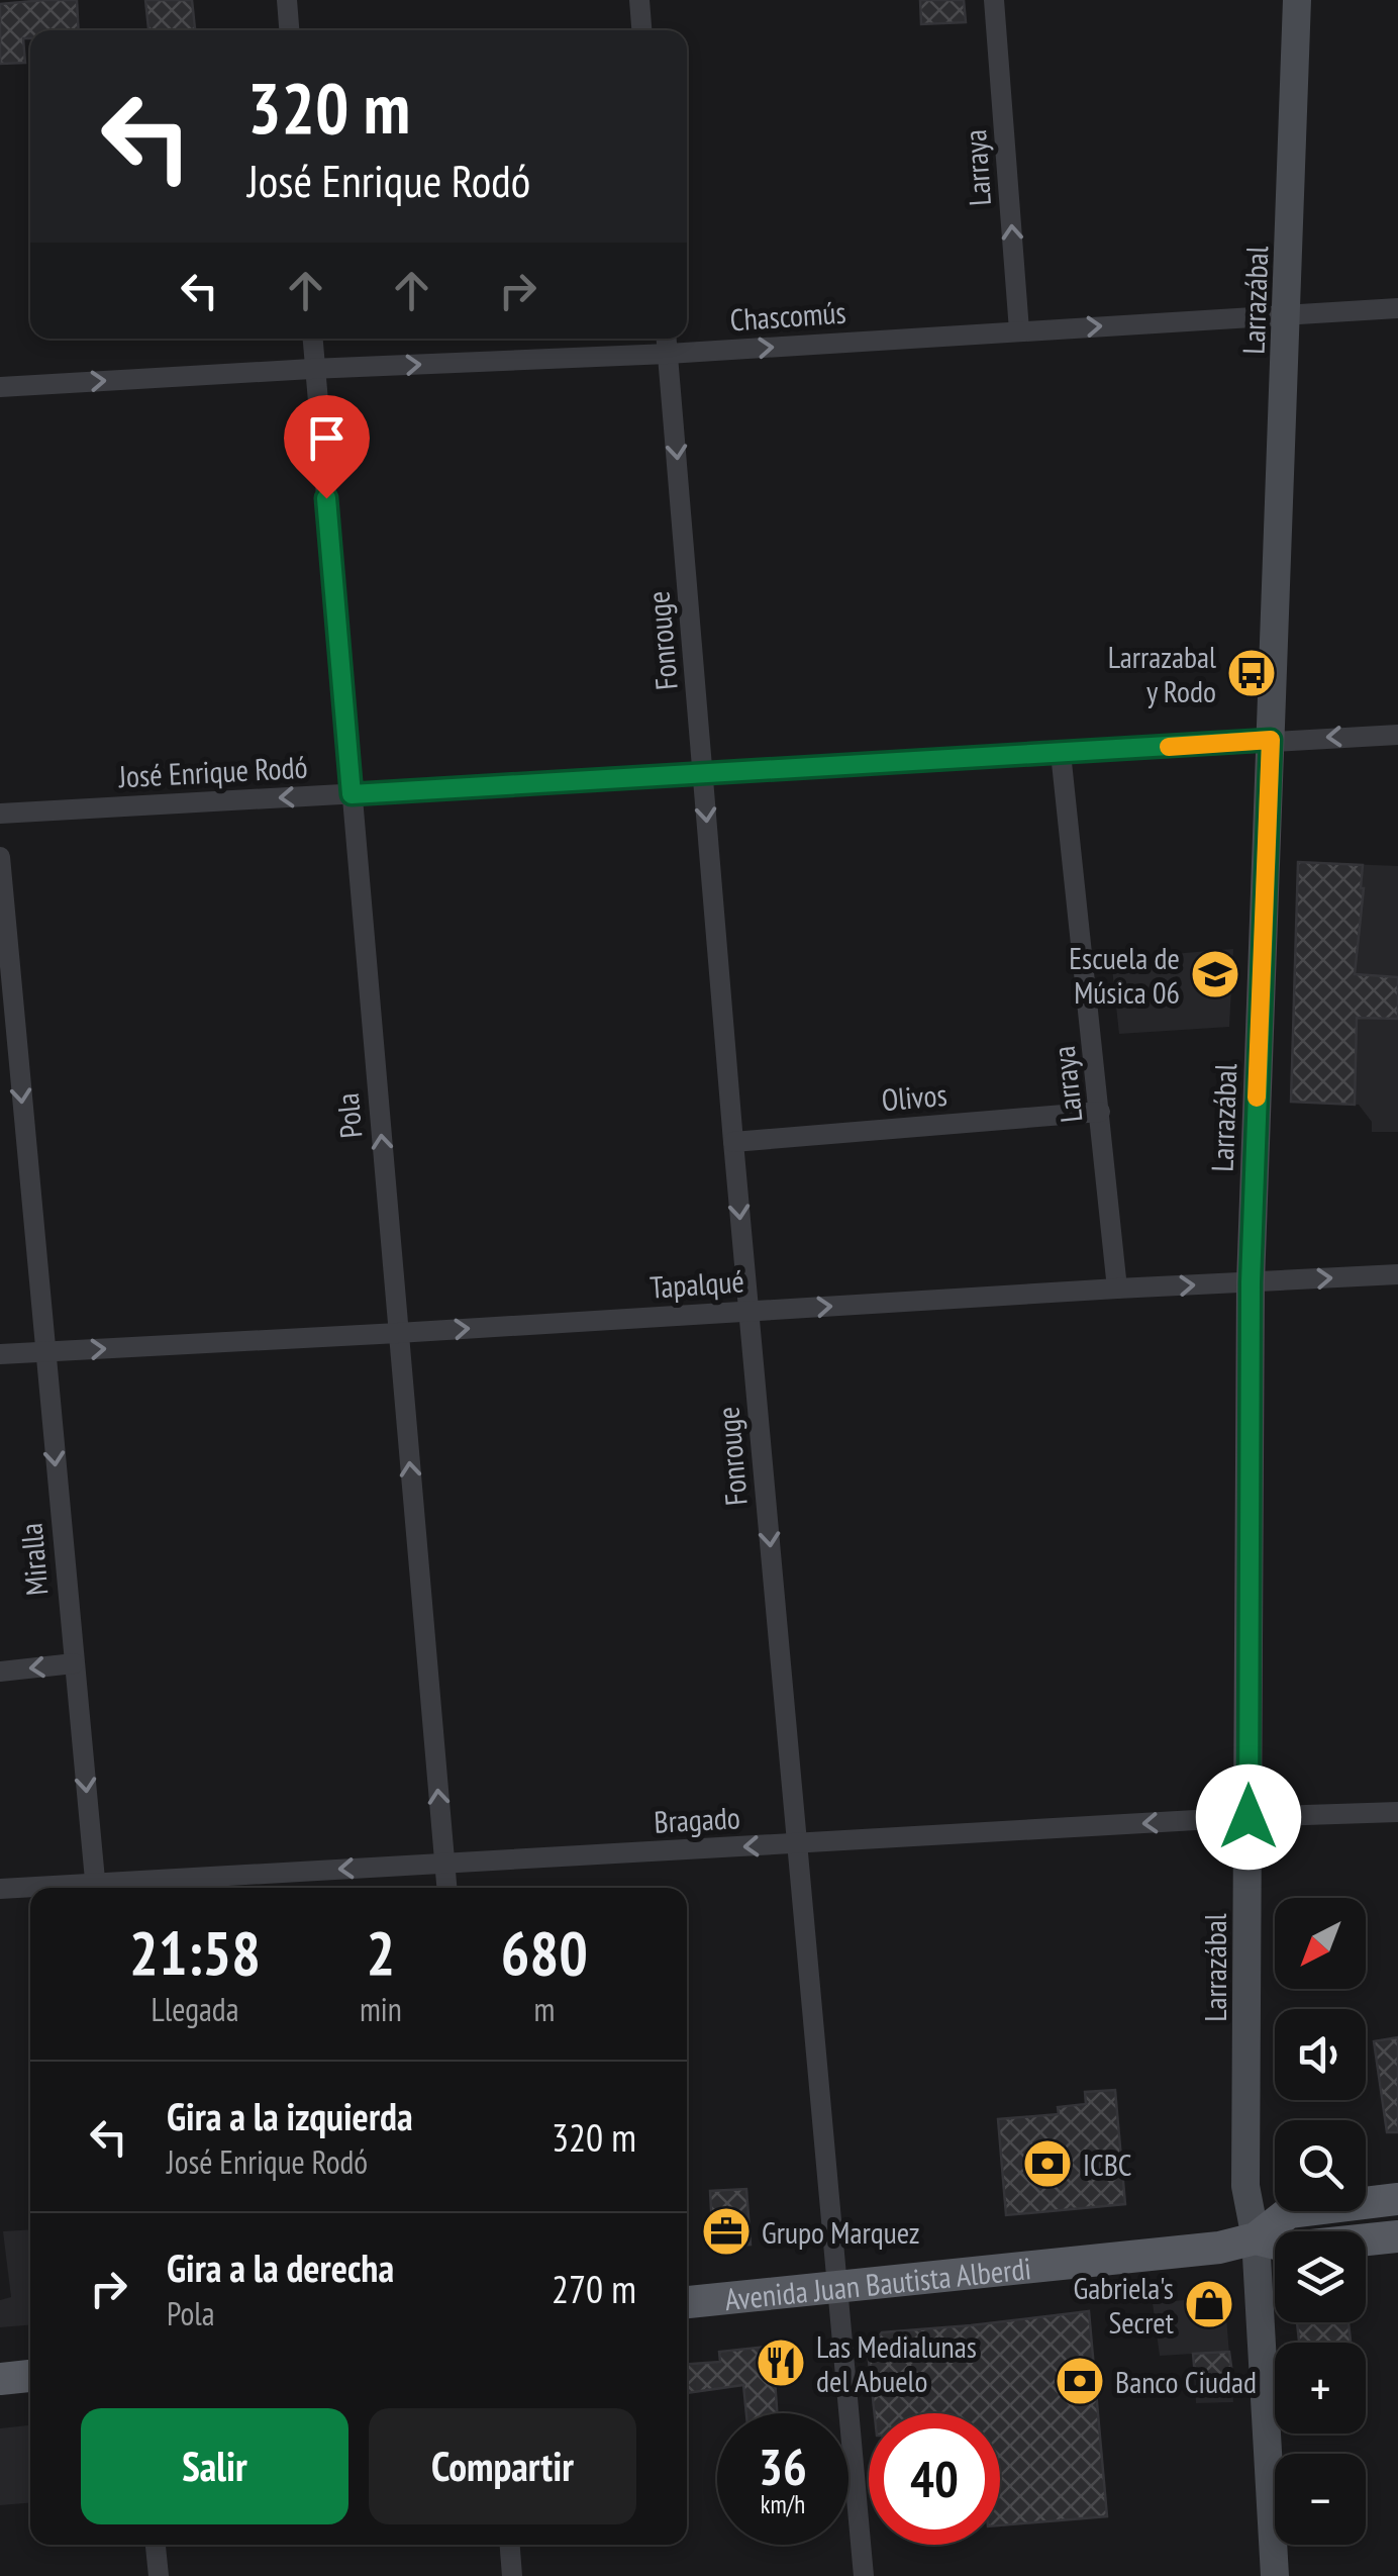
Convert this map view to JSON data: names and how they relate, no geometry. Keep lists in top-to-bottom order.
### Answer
{
  "streets": {
    "main road": ["Avenida Juan Bautista Alberdi"],
    "street": [
      "Larraya",
      "Larrazábal",
      "Chascomús",
      "Fonrouge",
      "José Enrique Rodó",
      "Olivos",
      "Pola",
      "Tapalqué",
      "Miralla",
      "Bragado"
    ]
  },
  "crossings": [
    ["Larraya", "Chascomús"],
    ["Larraya", "José Enrique Rodó"],
    ["Larraya", "Olivos"],
    ["Larraya", "Tapalqué"],
    ["Larrazábal", "Chascomús"],
    ["Larrazábal", "José Enrique Rodó"],
    ["Larrazábal", "Tapalqué"],
    ["Larrazábal", "Bragado"],
    ["Larrazábal", "Avenida Juan Bautista Alberdi"],
    ["Chascomús", "Fonrouge"],
    ["Chascomús", "Pola"],
    ["Fonrouge", "José Enrique Rodó"],
    ["Fonrouge", "Olivos"],
    ["Fonrouge", "Tapalqué"],
    ["Fonrouge", "Bragado"],
    ["Fonrouge", "Avenida Juan Bautista Alberdi"],
    ["José Enrique Rodó", "Pola"],
    ["Pola", "Tapalqué"],
    ["Pola", "Bragado"],
    ["Tapalqué", "Miralla"],
    ["Miralla", "Bragado"]
  ],
  "one_way": [
    "Larraya",
    "Chascomús",
    "Fonrouge",
    "Pola",
    "Tapalqué",
    "Miralla",
    "Bragado"
  ],
  "places": {
    "bus stop": ["Larrazabal y Rodo"],
    "school or university": ["Escuela de Música 06"],
    "bank": ["ICBC", "Banco Ciudad"],
    "office": ["Grupo Marquez"],
    "shop": ["Gabriela's Secret"],
    "restaurant": ["Las Medialunas del Abuelo"]
  },
  "north": "bottom left",
  "page": {
    "turn": ["320 m", "José Enrique Rodó"],
    "eta": [
      "21:58",
      "Llegada",
      "2",
      "min",
      "680",
      "m"
    ],
    "map_buttons": ["+", "−"],
    "list": [
      {
        "name": "Gira a la izquierda",
        "note": "José Enrique Rodó",
        "value": "320 m"
      },
      {
        "name": "Gira a la derecha",
        "note": "Pola",
        "value": "270 m"
      }
    ],
    "buttons": ["Salir", "Compartir"],
    "speed": "36 km/h",
    "limit": "40"
  }
}
